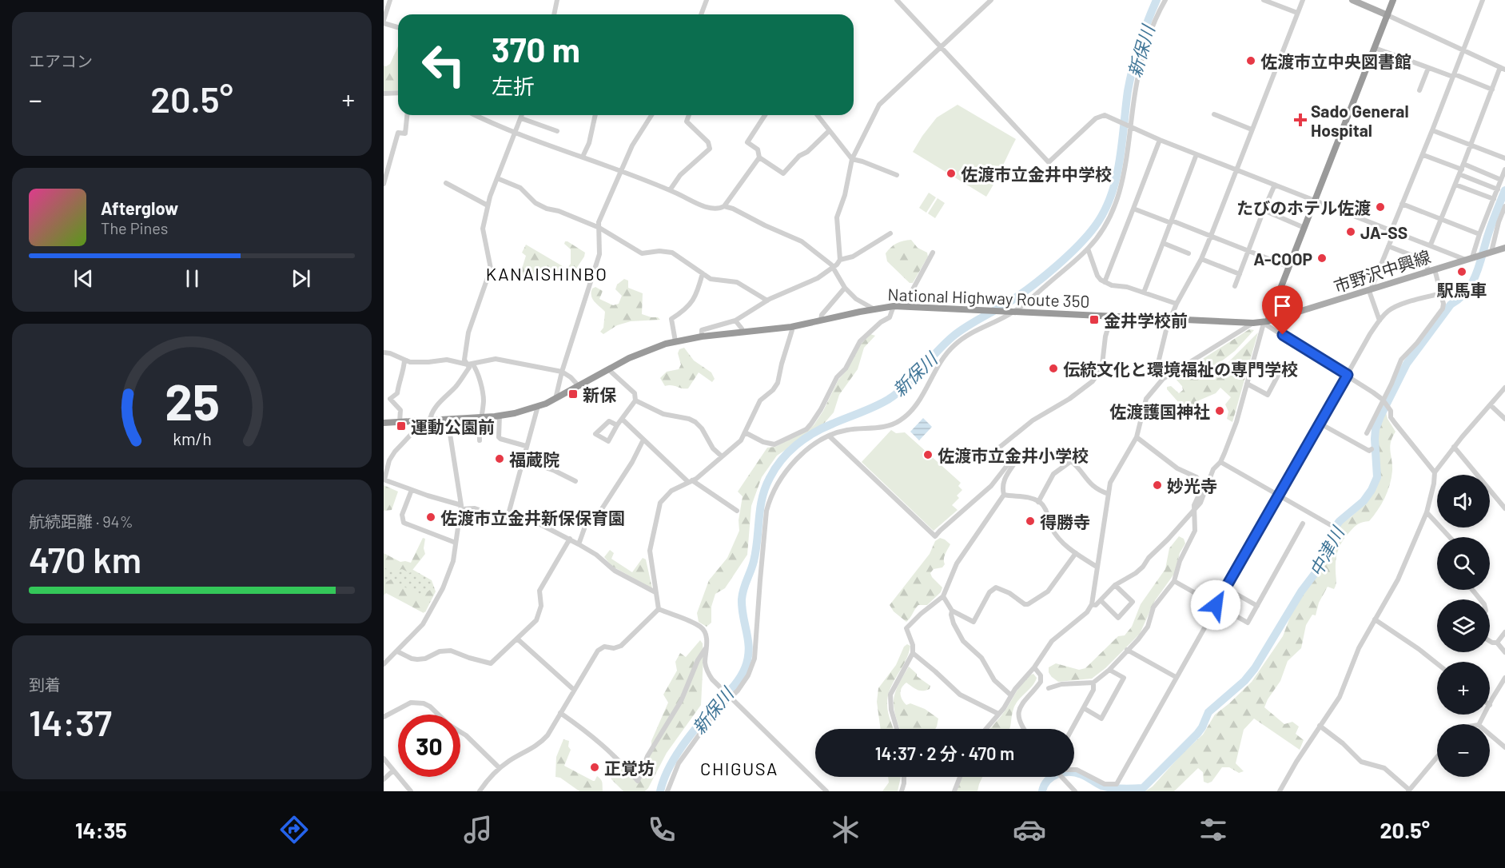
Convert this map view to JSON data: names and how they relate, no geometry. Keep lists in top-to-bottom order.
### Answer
{
  "streets": {
    "highway": ["National Highway Route 350"],
    "main road": ["市野沢中興線"]
  },
  "crossings": [
    ["市野沢中興線", "National Highway Route 350"]
  ],
  "districts": ["KANAISHINBO", "CHIGUSA"],
  "water": ["新保川", "中津川"],
  "places": {
    "other": [
      "佐渡市立中央図書館",
      "佐渡市立金井中学校",
      "たびのホテル佐渡",
      "JA-SS",
      "A-COOP",
      "駅馬車",
      "伝統文化と環境福祉の専門学校",
      "佐渡護国神社",
      "佐渡市立金井小学校",
      "福蔵院",
      "妙光寺",
      "佐渡市立金井新保保育園",
      "得勝寺",
      "正覚坊"
    ],
    "health": ["Sado General Hospital"],
    "transit": ["金井学校前", "新保", "運動公園前"]
  },
  "page": {
    "tile": [
      "エアコン",
      ["航続距離 · 94%", "470 km"],
      ["到着", "14:37"]
    ],
    "turn": ["370 m", "左折"],
    "heat": ["−", "20.5°", "+"],
    "song": ["Afterglow", "The Pines"],
    "map_buttons": ["+", "−"],
    "limit": "30",
    "trip": "14:37 · 2 分 · 470 m",
    "tabs": ["14:35", "20.5°"],
    "gauge": ["25", "km/h"]
  }
}
